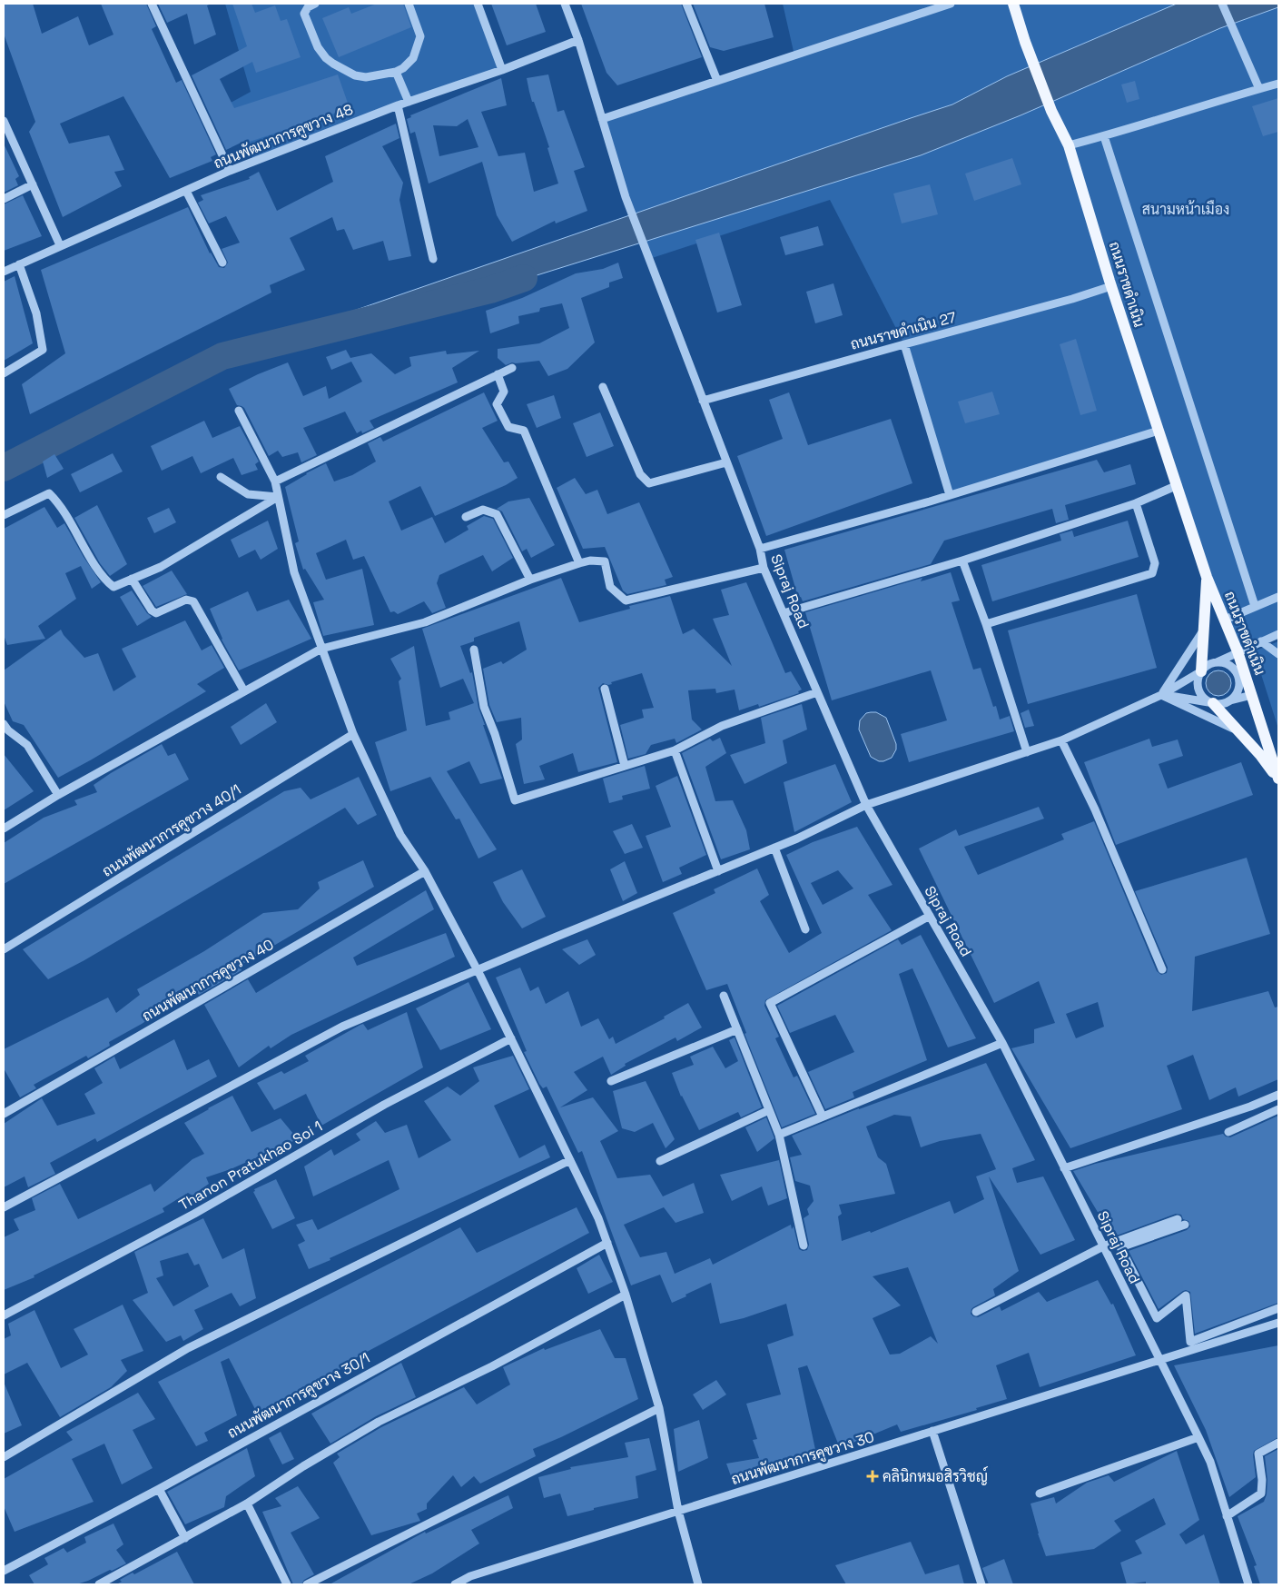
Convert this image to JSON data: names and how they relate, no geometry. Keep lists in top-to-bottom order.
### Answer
{
  "streets": {
    "main road": ["ถนนราขดำเนิน"],
    "street": [
      "ถนนพัฒนาการคูขวาง 48",
      "ถนนราขดำเนิน 27",
      "Sipraj Road",
      "ถนนพัฒนาการคูขวาง 40/1",
      "ถนนพัฒนาการคูขวาง 40",
      "Thanon Pratukhao Soi 1",
      "ถนนพัฒนาการคูขวาง 30/1",
      "ถนนพัฒนาการคูขวาง 30"
    ]
  },
  "crossings": [
    ["ถนนพัฒนาการคูขวาง 48", "Sipraj Road"],
    ["ถนนราขดำเนิน", "ถนนราขดำเนิน 27"],
    ["ถนนราขดำเนิน 27", "Sipraj Road"],
    ["Sipraj Road", "ถนนพัฒนาการคูขวาง 30"]
  ],
  "parks": ["สนามหน้าเมือง"],
  "places": {
    "health": ["คลินิกหมอสิรวิชญ์"]
  }
}
